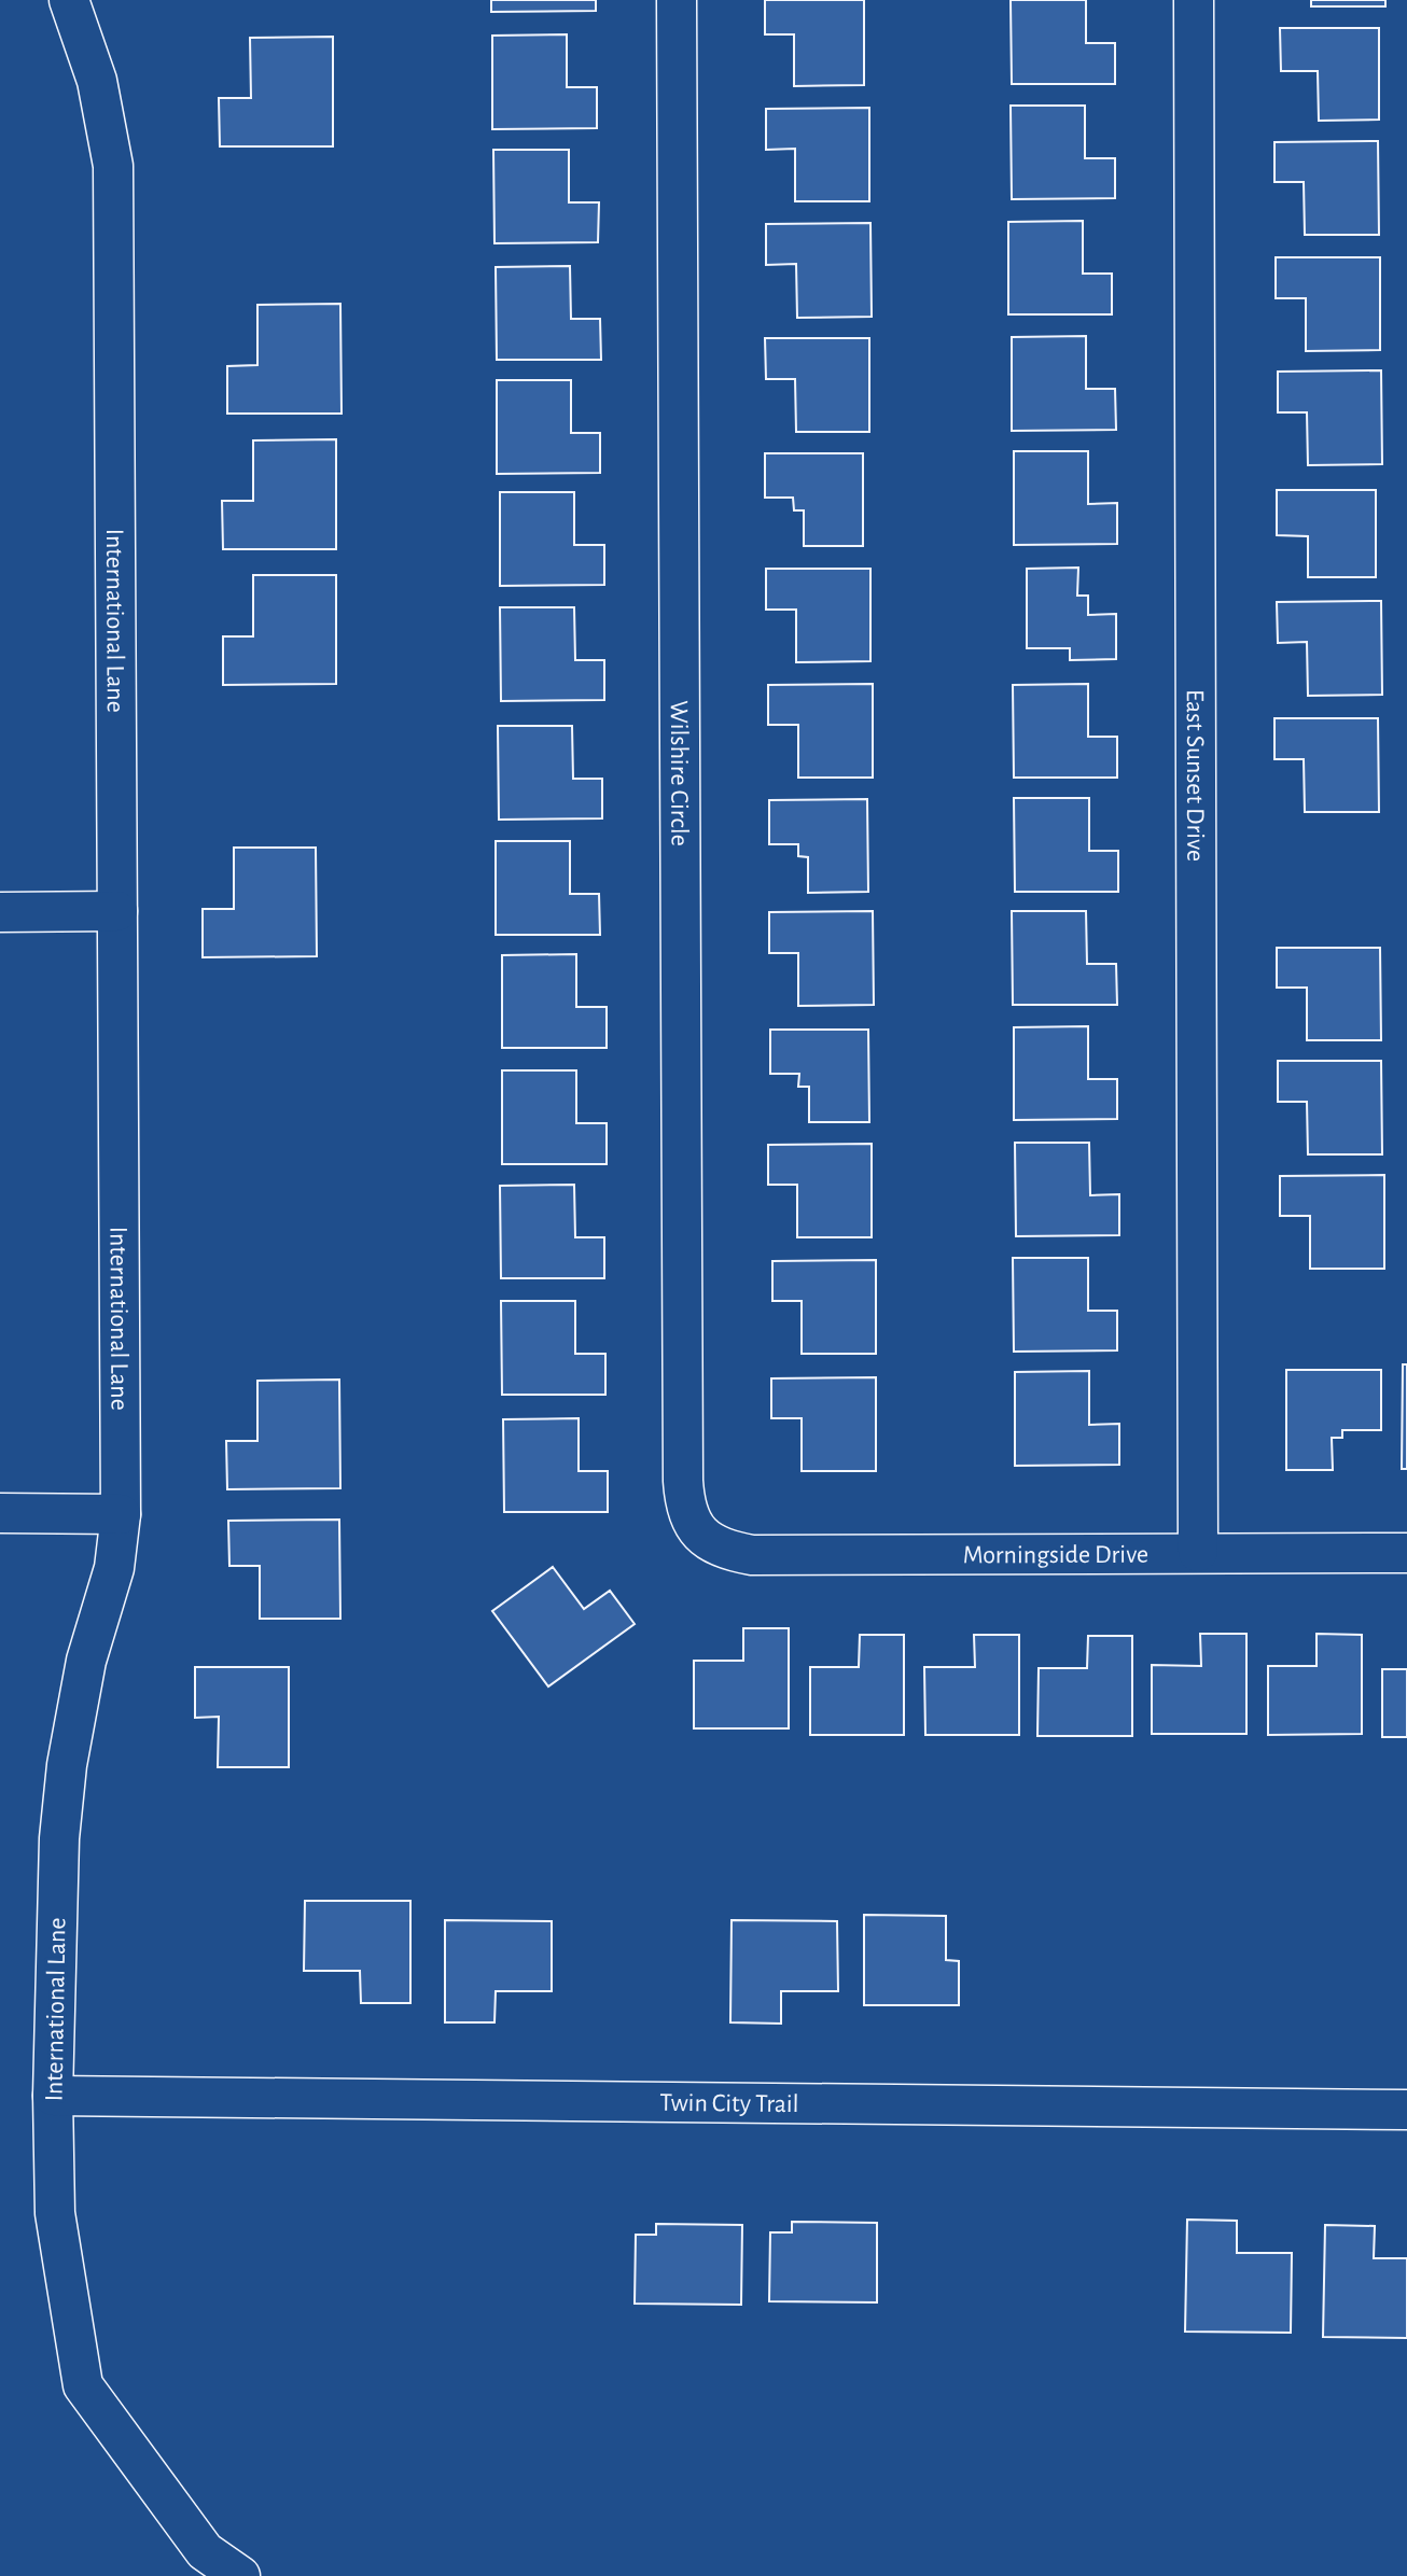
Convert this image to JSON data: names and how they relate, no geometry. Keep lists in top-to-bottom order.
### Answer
{
  "streets": {
    "street": [
      "International Lane",
      "Wilshire Circle",
      "East Sunset Drive",
      "Morningside Drive",
      "Twin City Trail"
    ]
  },
  "crossings": [
    ["International Lane", "Twin City Trail"],
    ["Wilshire Circle", "Morningside Drive"],
    ["East Sunset Drive", "Morningside Drive"]
  ]
}
